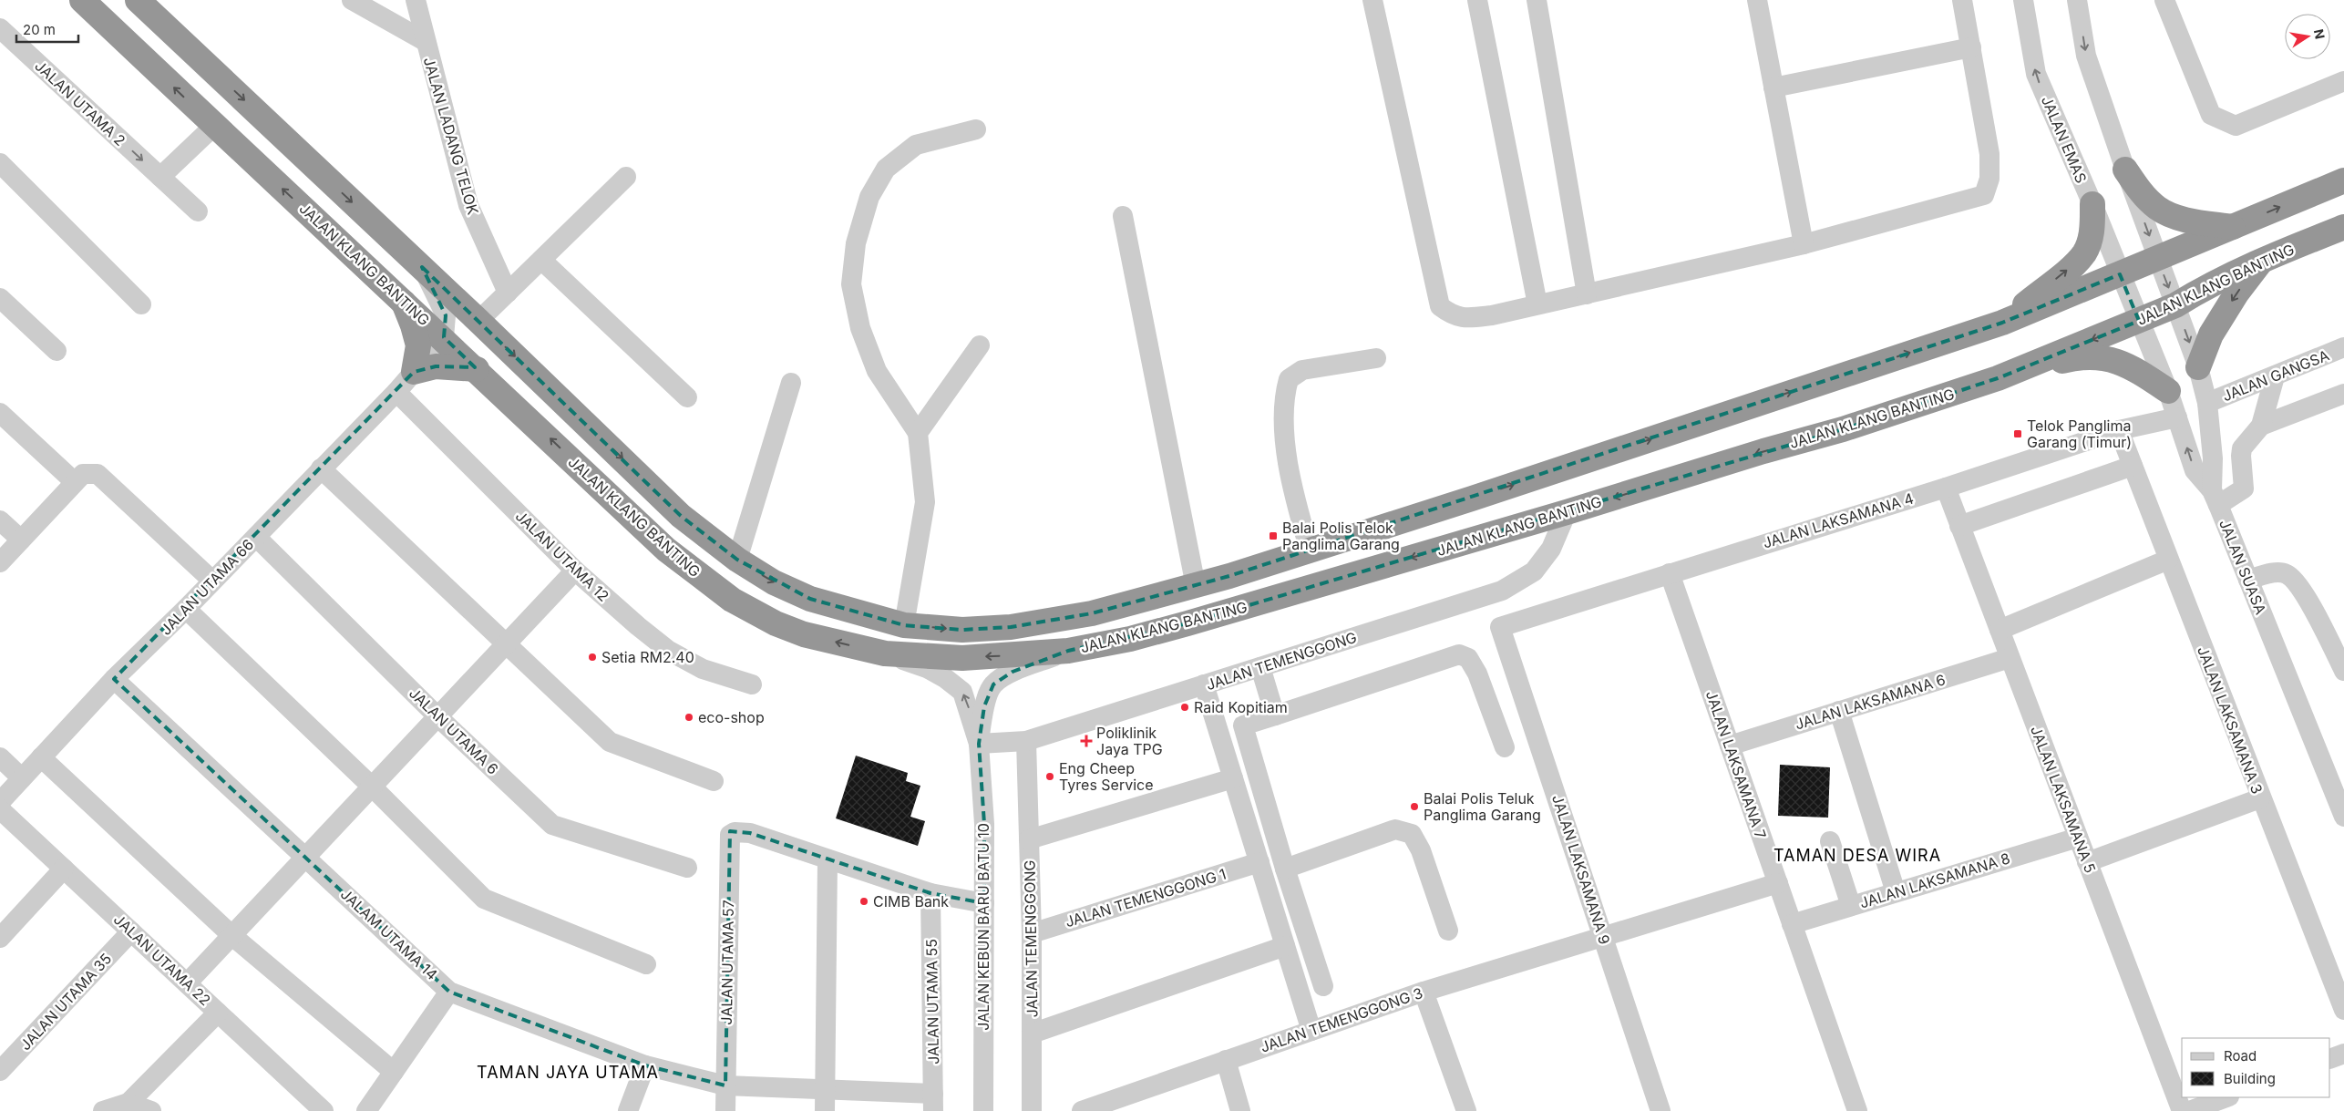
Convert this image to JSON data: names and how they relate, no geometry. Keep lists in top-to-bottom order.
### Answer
{
  "streets": {
    "highway": ["JALAN KLANG BANTING"],
    "street": [
      "JALAN UTAMA 2",
      "JALAN LADANG TELOK",
      "JALAN EMAS",
      "JALAN GANGSA",
      "JALAN LAKSAMANA 4",
      "JALAN UTAMA 12",
      "JALAN SUASA",
      "JALAN UTAMA 66",
      "JALAN TEMENGGONG",
      "JALAN LAKSAMANA 6",
      "JALAN LAKSAMANA 3",
      "JALAN UTAMA 6",
      "JALAN LAKSAMANA 7",
      "JALAN LAKSAMANA 5",
      "JALAN LAKSAMANA 9",
      "JALAN LAKSAMANA 8",
      "JALAN TEMENGGONG 1",
      "JALAN KEBUN BARU BATU 10",
      "JALAM UTAMA 14",
      "JALAN UTAMA 22",
      "JALAN UTAMA 57",
      "JALAN UTAMA 35",
      "JALAN UTAMA 55",
      "JALAN TEMENGGONG 3"
    ]
  },
  "crossings": [
    ["JALAN EMAS", "JALAN KLANG BANTING"],
    ["JALAN EMAS", "JALAN SUASA"],
    ["JALAN KLANG BANTING", "JALAN SUASA"],
    ["JALAN KLANG BANTING", "JALAN UTAMA 66"],
    ["JALAN KLANG BANTING", "JALAN TEMENGGONG"],
    ["JALAN LAKSAMANA 4", "JALAN SUASA"],
    ["JALAN LAKSAMANA 4", "JALAN LAKSAMANA 3"],
    ["JALAN LAKSAMANA 4", "JALAN LAKSAMANA 7"],
    ["JALAN LAKSAMANA 4", "JALAN LAKSAMANA 5"],
    ["JALAN LAKSAMANA 4", "JALAN LAKSAMANA 9"],
    ["JALAN UTAMA 12", "JALAN UTAMA 66"],
    ["JALAN UTAMA 66", "JALAN UTAMA 6"],
    ["JALAN UTAMA 66", "JALAM UTAMA 14"],
    ["JALAN TEMENGGONG", "JALAN TEMENGGONG 1"],
    ["JALAN LAKSAMANA 6", "JALAN LAKSAMANA 7"],
    ["JALAN LAKSAMANA 6", "JALAN LAKSAMANA 5"],
    ["JALAN LAKSAMANA 7", "JALAN LAKSAMANA 8"],
    ["JALAN LAKSAMANA 7", "JALAN TEMENGGONG 3"],
    ["JALAN LAKSAMANA 5", "JALAN LAKSAMANA 8"],
    ["JALAN LAKSAMANA 9", "JALAN TEMENGGONG 3"],
    ["JALAM UTAMA 14", "JALAN UTAMA 57"],
    ["JALAM UTAMA 14", "JALAN UTAMA 55"],
    ["JALAN UTAMA 22", "JALAN UTAMA 35"]
  ],
  "districts": ["TAMAN DESA WIRA", "TAMAN JAYA UTAMA"],
  "places": {
    "transit": ["Telok Panglima Garang (Timur)", "Balai Polis Telok Panglima Garang"],
    "other": [
      "Setia RM2.40",
      "Raid Kopitiam",
      "eco-shop",
      "Eng Cheep Tyres Service",
      "Balai Polis Teluk Panglima Garang",
      "CIMB Bank"
    ],
    "health": ["Poliklinik Jaya TPG"]
  },
  "legend": ["Road", "Building"],
  "scale_bar": "20 m",
  "north": "right"
}
